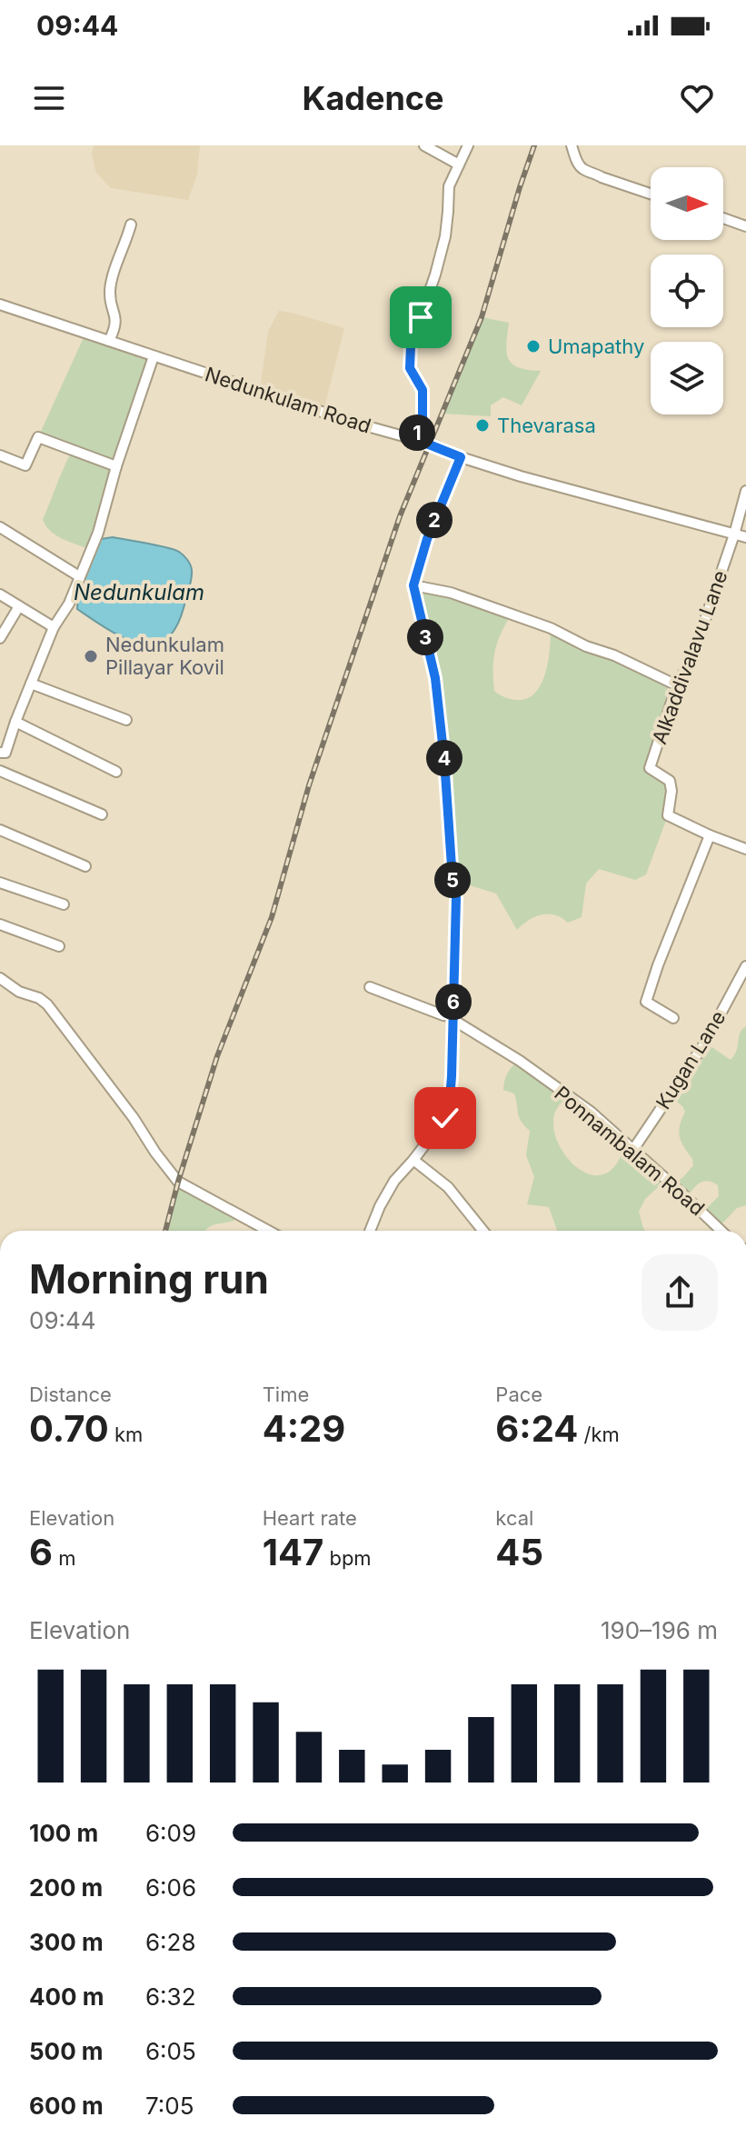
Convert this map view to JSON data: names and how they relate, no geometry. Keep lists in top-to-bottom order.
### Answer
{
  "streets": {
    "street": [
      "Nedunkulam Road",
      "Alkaddivalavu Lane",
      "Kugan Lane",
      "Ponnambalam Road"
    ]
  },
  "crossings": [
    ["Nedunkulam Road", "Alkaddivalavu Lane"],
    ["Kugan Lane", "Ponnambalam Road"]
  ],
  "water": ["Nedunkulam"],
  "places": ["Umapathy", "Thevarasa", "Nedunkulam Pillayar Kovil"],
  "north": "right",
  "page": {
    "status": "09:44",
    "header": "Kadence",
    "pins": [
      "1",
      "2",
      "3",
      "4",
      "5",
      "6"
    ],
    "heading": ["Morning run", "09:44"],
    "stats": [
      ["Distance", "0.70 km"],
      ["Time", "4:29"],
      ["Pace", "6:24 /km"],
      ["Elevation", "6 m"],
      ["Heart rate", "147 bpm"],
      ["kcal", "45"]
    ],
    "chart": ["Elevation", "190–196 m"],
    "list": [
      {
        "name": "100 m",
        "note": "6:09"
      },
      {
        "name": "200 m",
        "note": "6:06"
      },
      {
        "name": "300 m",
        "note": "6:28"
      },
      {
        "name": "400 m",
        "note": "6:32"
      },
      {
        "name": "500 m",
        "note": "6:05"
      },
      {
        "name": "600 m",
        "note": "7:05"
      }
    ]
  }
}
